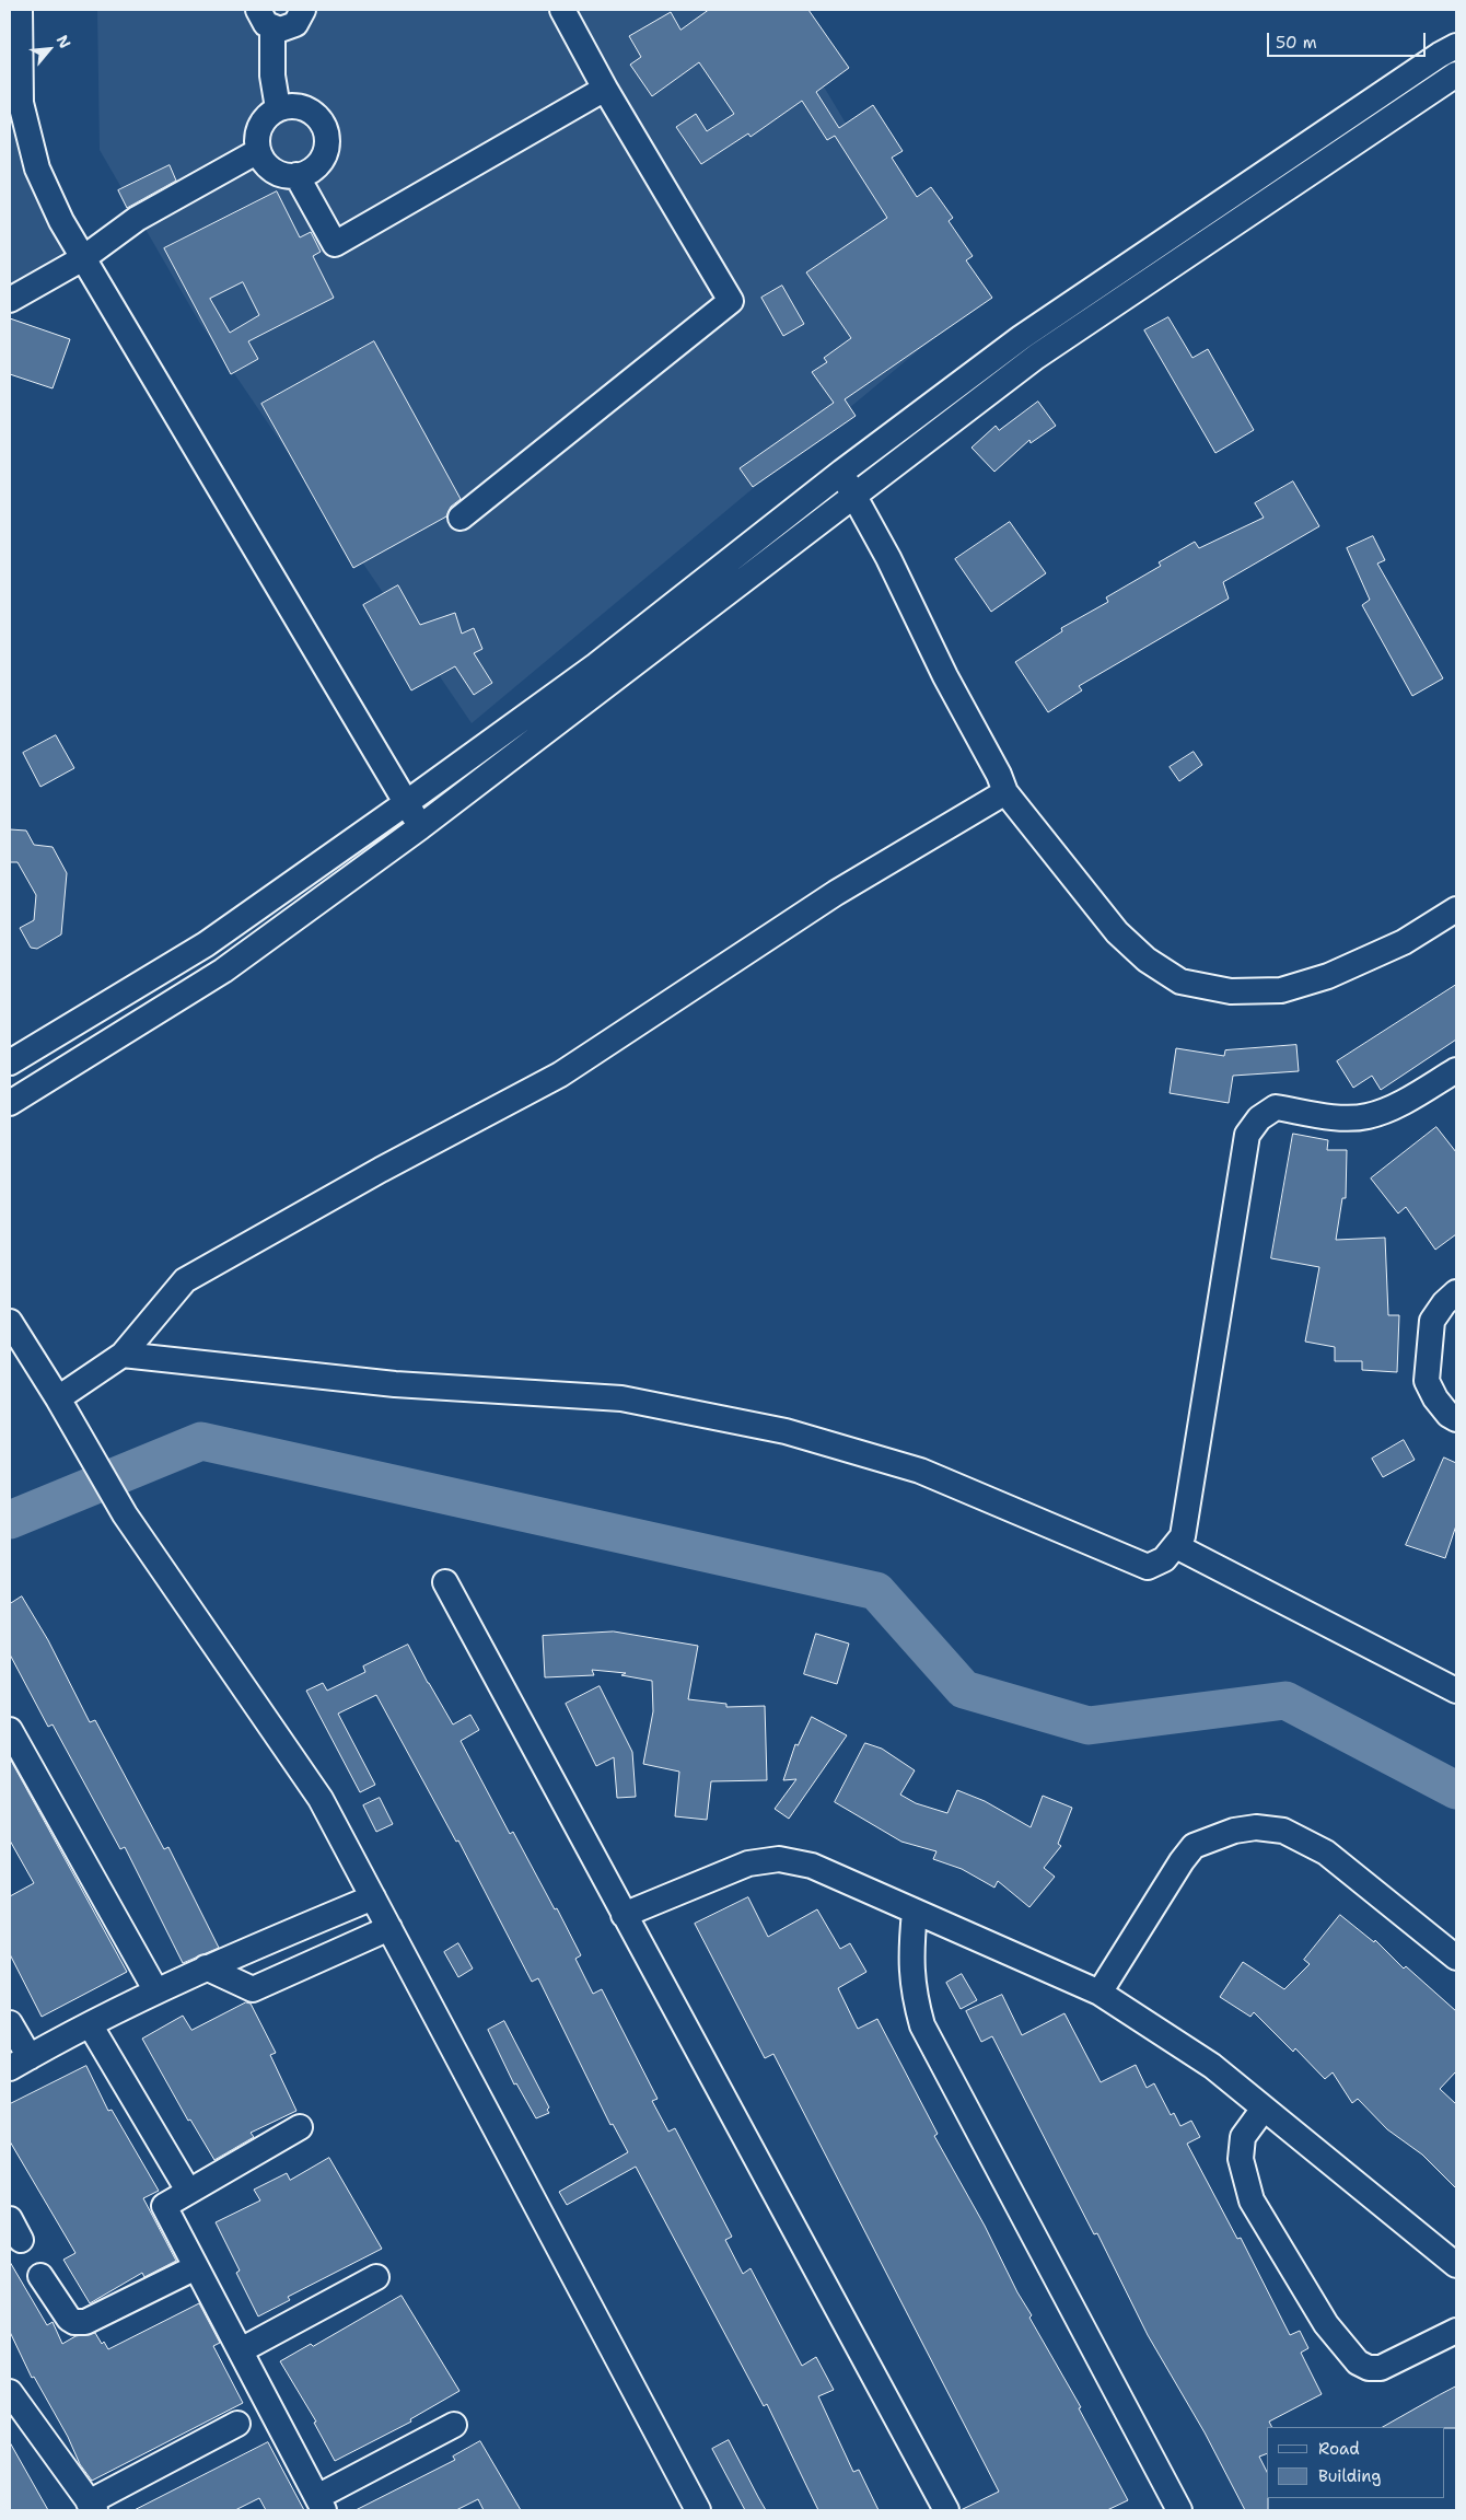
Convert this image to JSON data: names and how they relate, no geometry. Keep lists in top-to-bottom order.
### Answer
{
  "legend": ["Road", "Building"],
  "scale_bar": "50 m",
  "north": "top right"
}
